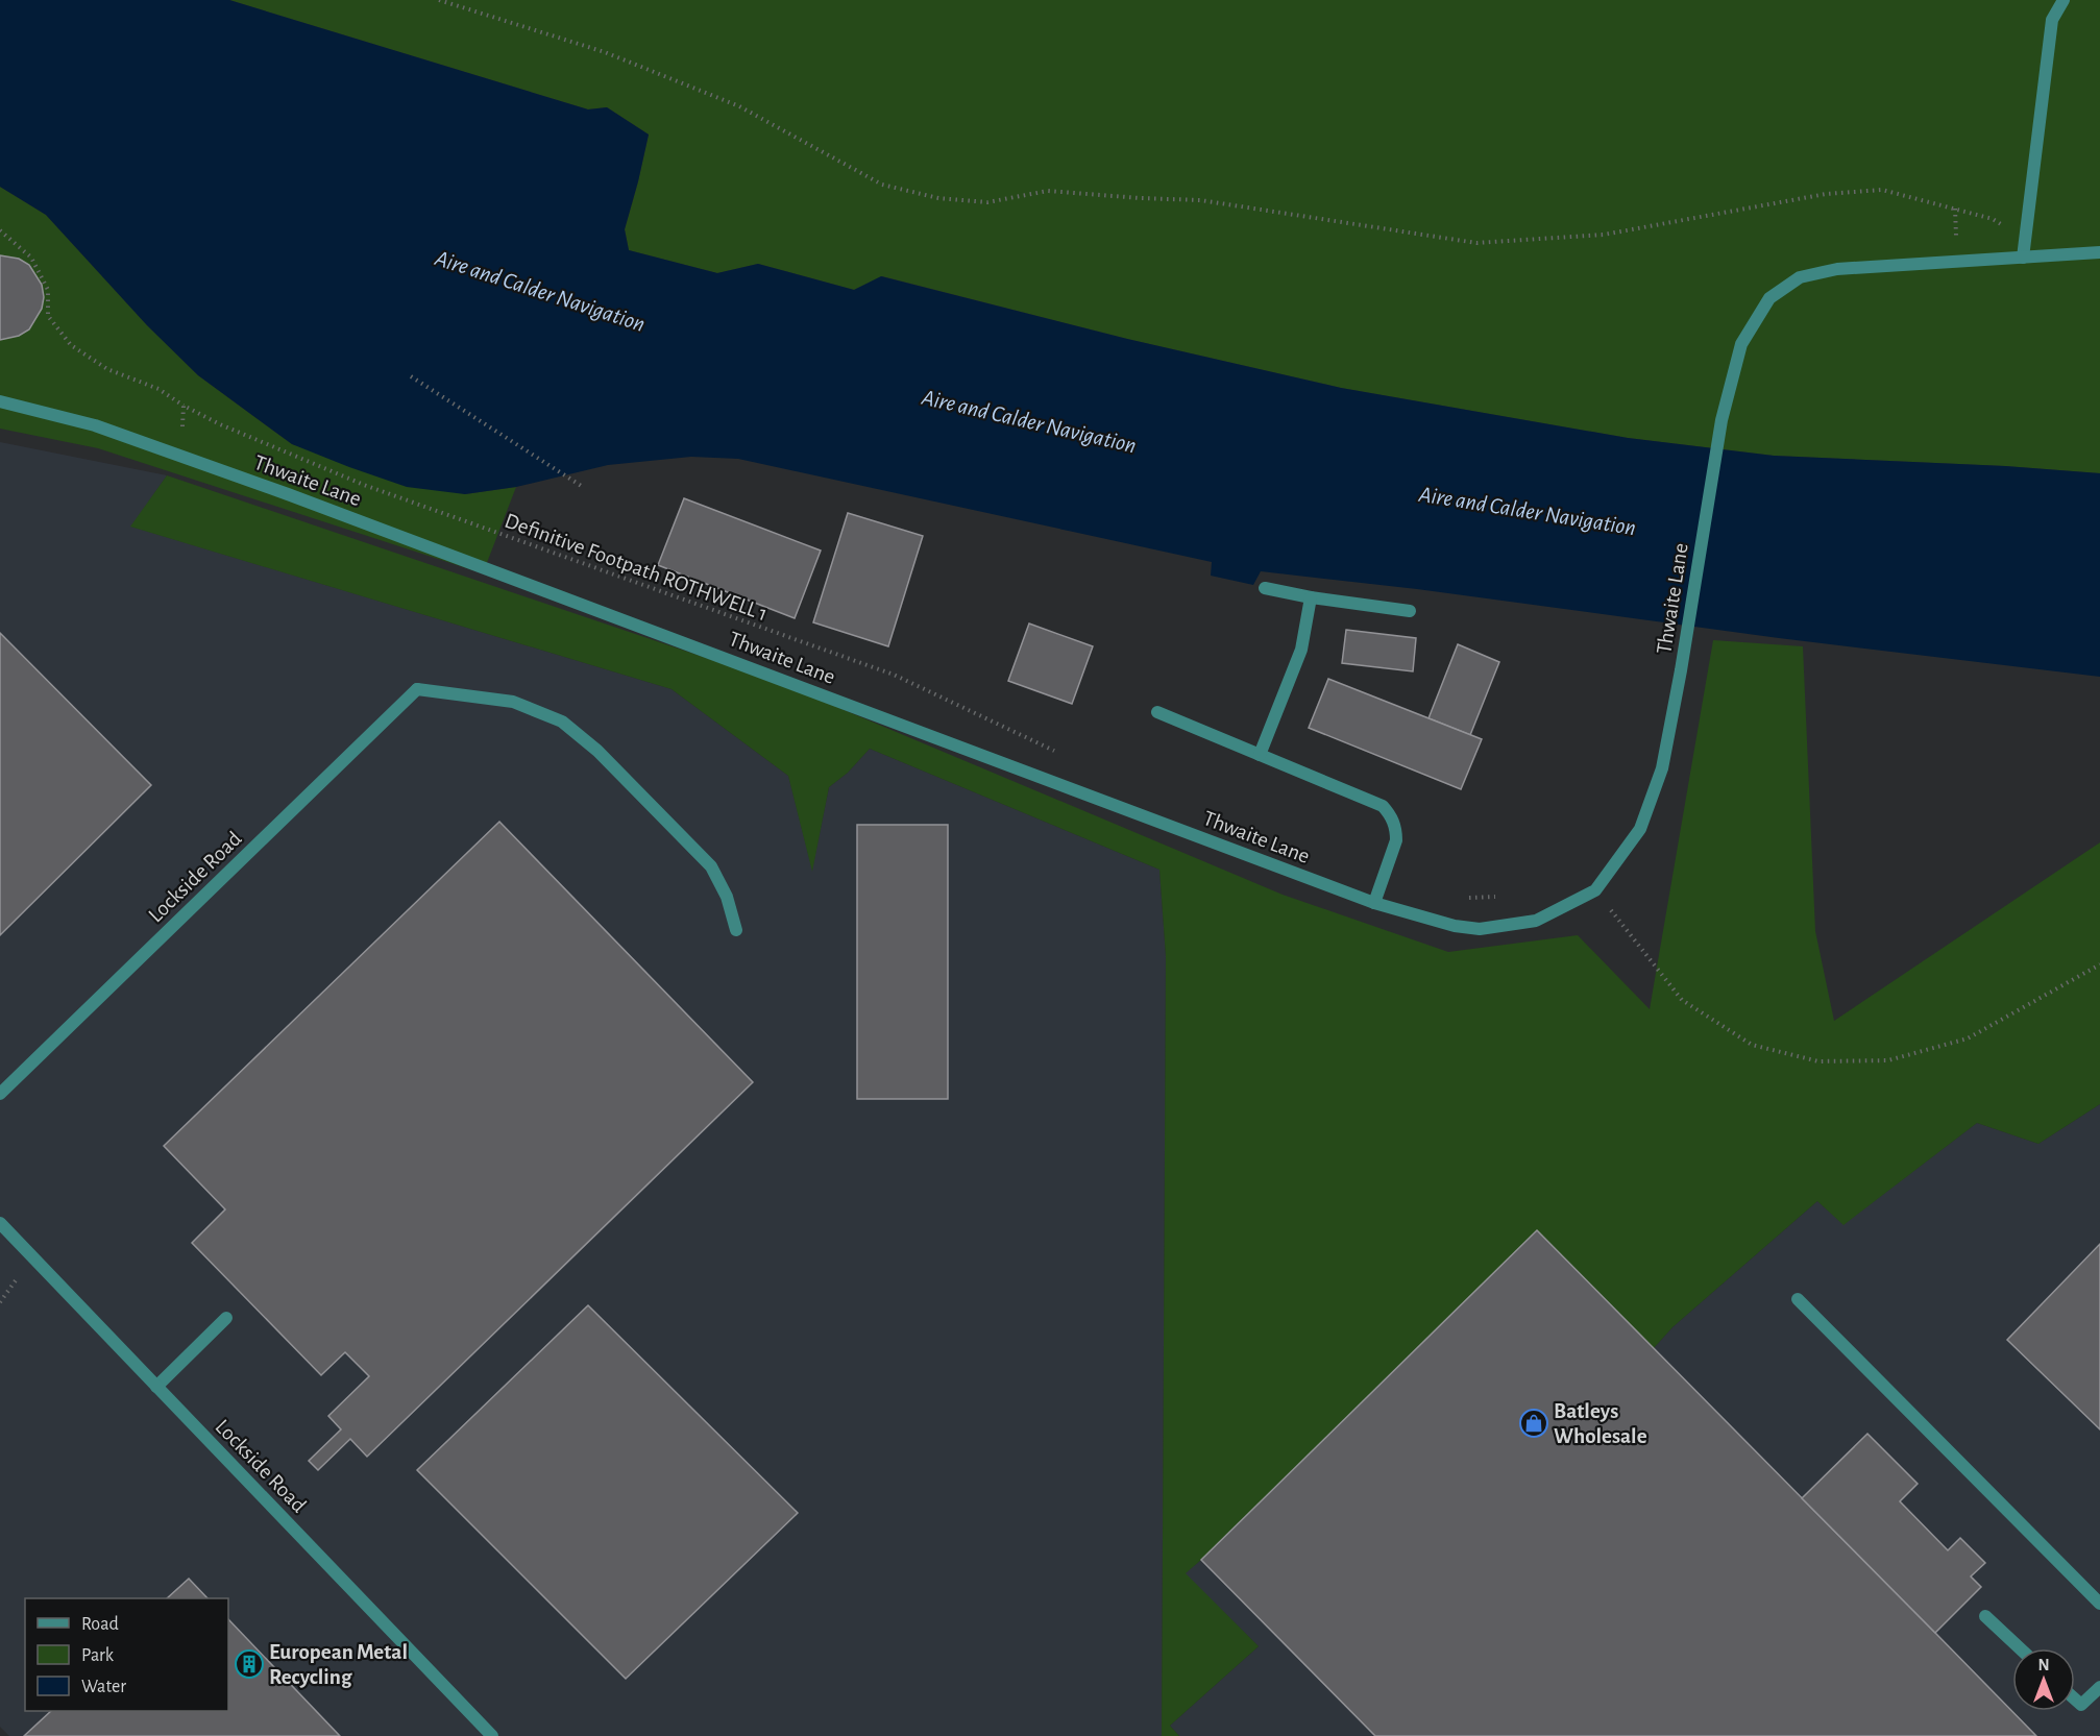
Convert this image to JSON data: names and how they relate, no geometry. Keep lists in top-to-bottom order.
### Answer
{
  "streets": {
    "street": ["Thwaite Lane", "Lockside Road"],
    "path": ["Definitive Footpath ROTHWELL 1"]
  },
  "water": ["Aire and Calder Navigation"],
  "places": {
    "shop": ["Batleys Wholesale"],
    "building": ["European Metal Recycling"]
  },
  "legend": ["Road", "Park", "Water"],
  "north": "top"
}
